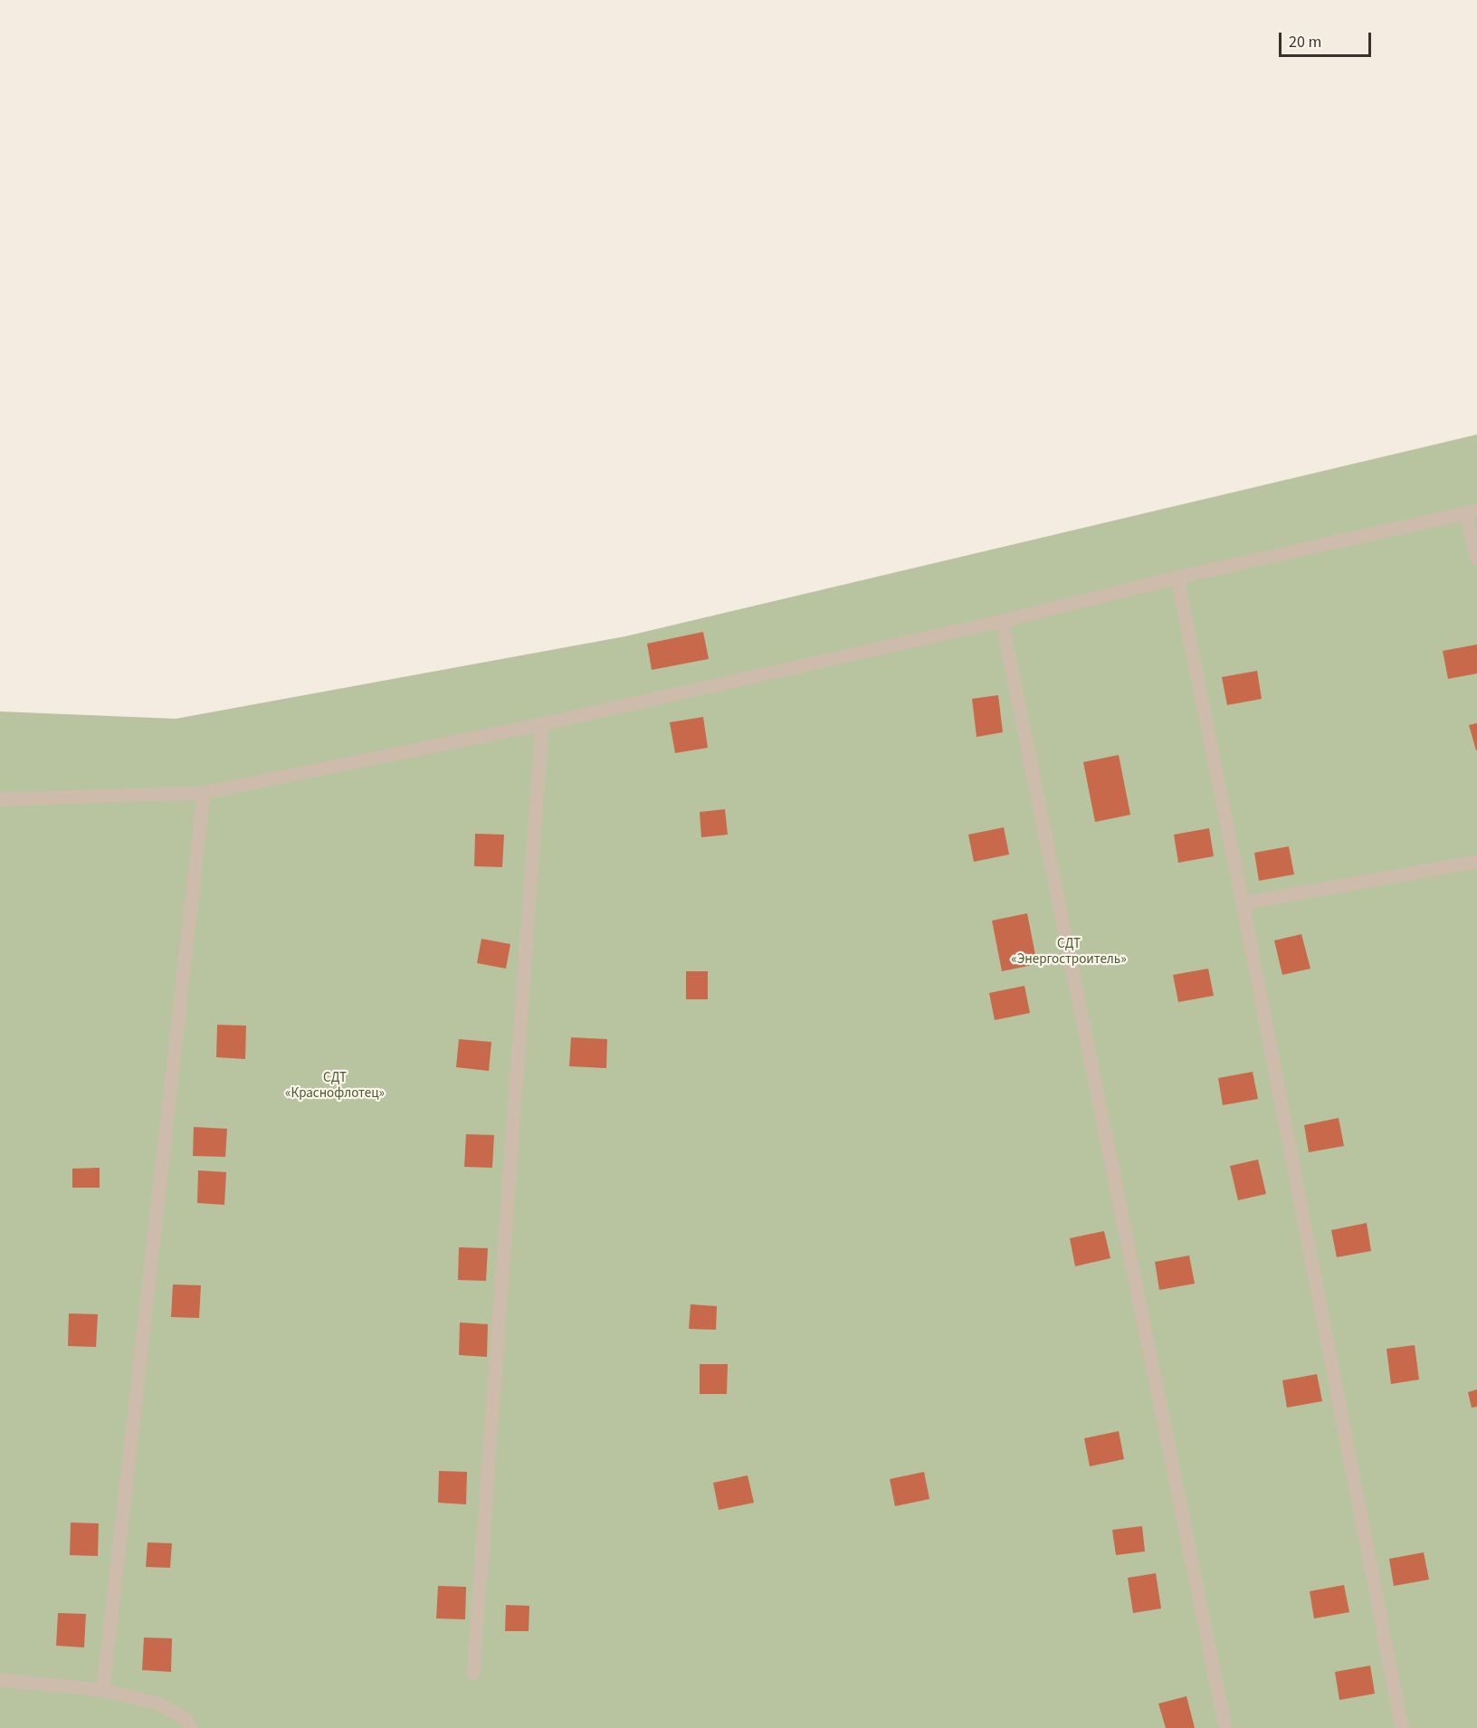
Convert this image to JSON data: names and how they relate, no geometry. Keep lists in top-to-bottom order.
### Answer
{
  "parks": ["СДТ «Энергостроитель»", "СДТ «Краснофлотец»"],
  "scale_bar": "20 m"
}
